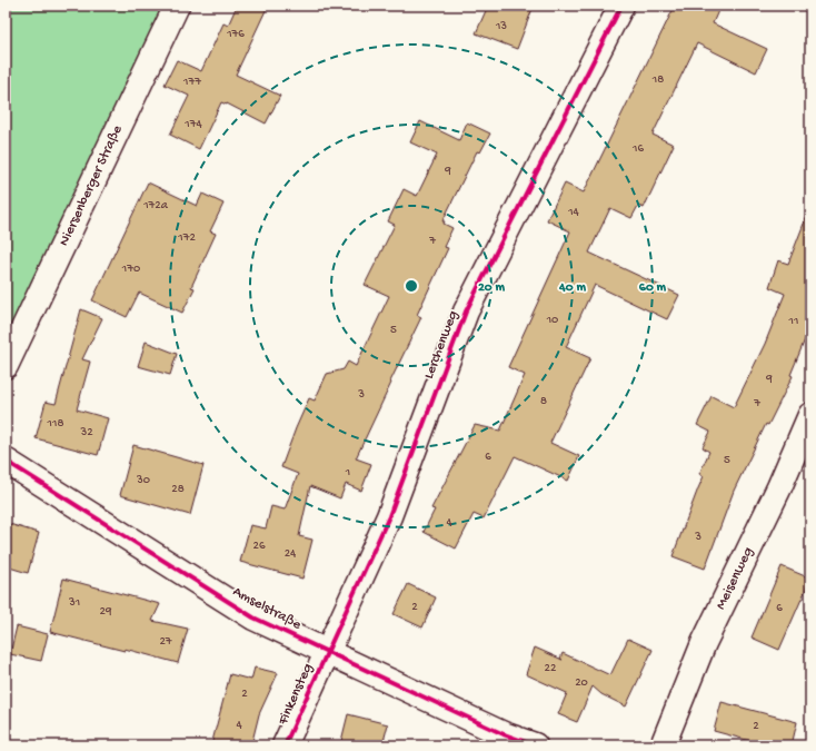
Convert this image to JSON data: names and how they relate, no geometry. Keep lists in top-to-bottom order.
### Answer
{
  "streets": {
    "street": [
      "Niersenberger Straße",
      "Lerchenweg",
      "Meisenweg",
      "Amselstraße",
      "Finkensteg"
    ]
  },
  "crossings": [
    ["Lerchenweg", "Amselstraße"],
    ["Lerchenweg", "Finkensteg"],
    ["Amselstraße", "Finkensteg"]
  ],
  "house_numbers": [
    "13",
    "176",
    "18",
    "177",
    "174",
    "16",
    "9",
    "172a",
    "14",
    "172",
    "7",
    "170",
    "10",
    "11",
    "5",
    "9",
    "3",
    "8",
    "7",
    "118",
    "32",
    "6",
    "5",
    "1",
    "30",
    "28",
    "4",
    "3",
    "26",
    "24",
    "31",
    "2",
    "6",
    "29",
    "27",
    "22",
    "20",
    "2",
    "4",
    "2"
  ],
  "rings": ["20 m", "40 m", "60 m"]
}
